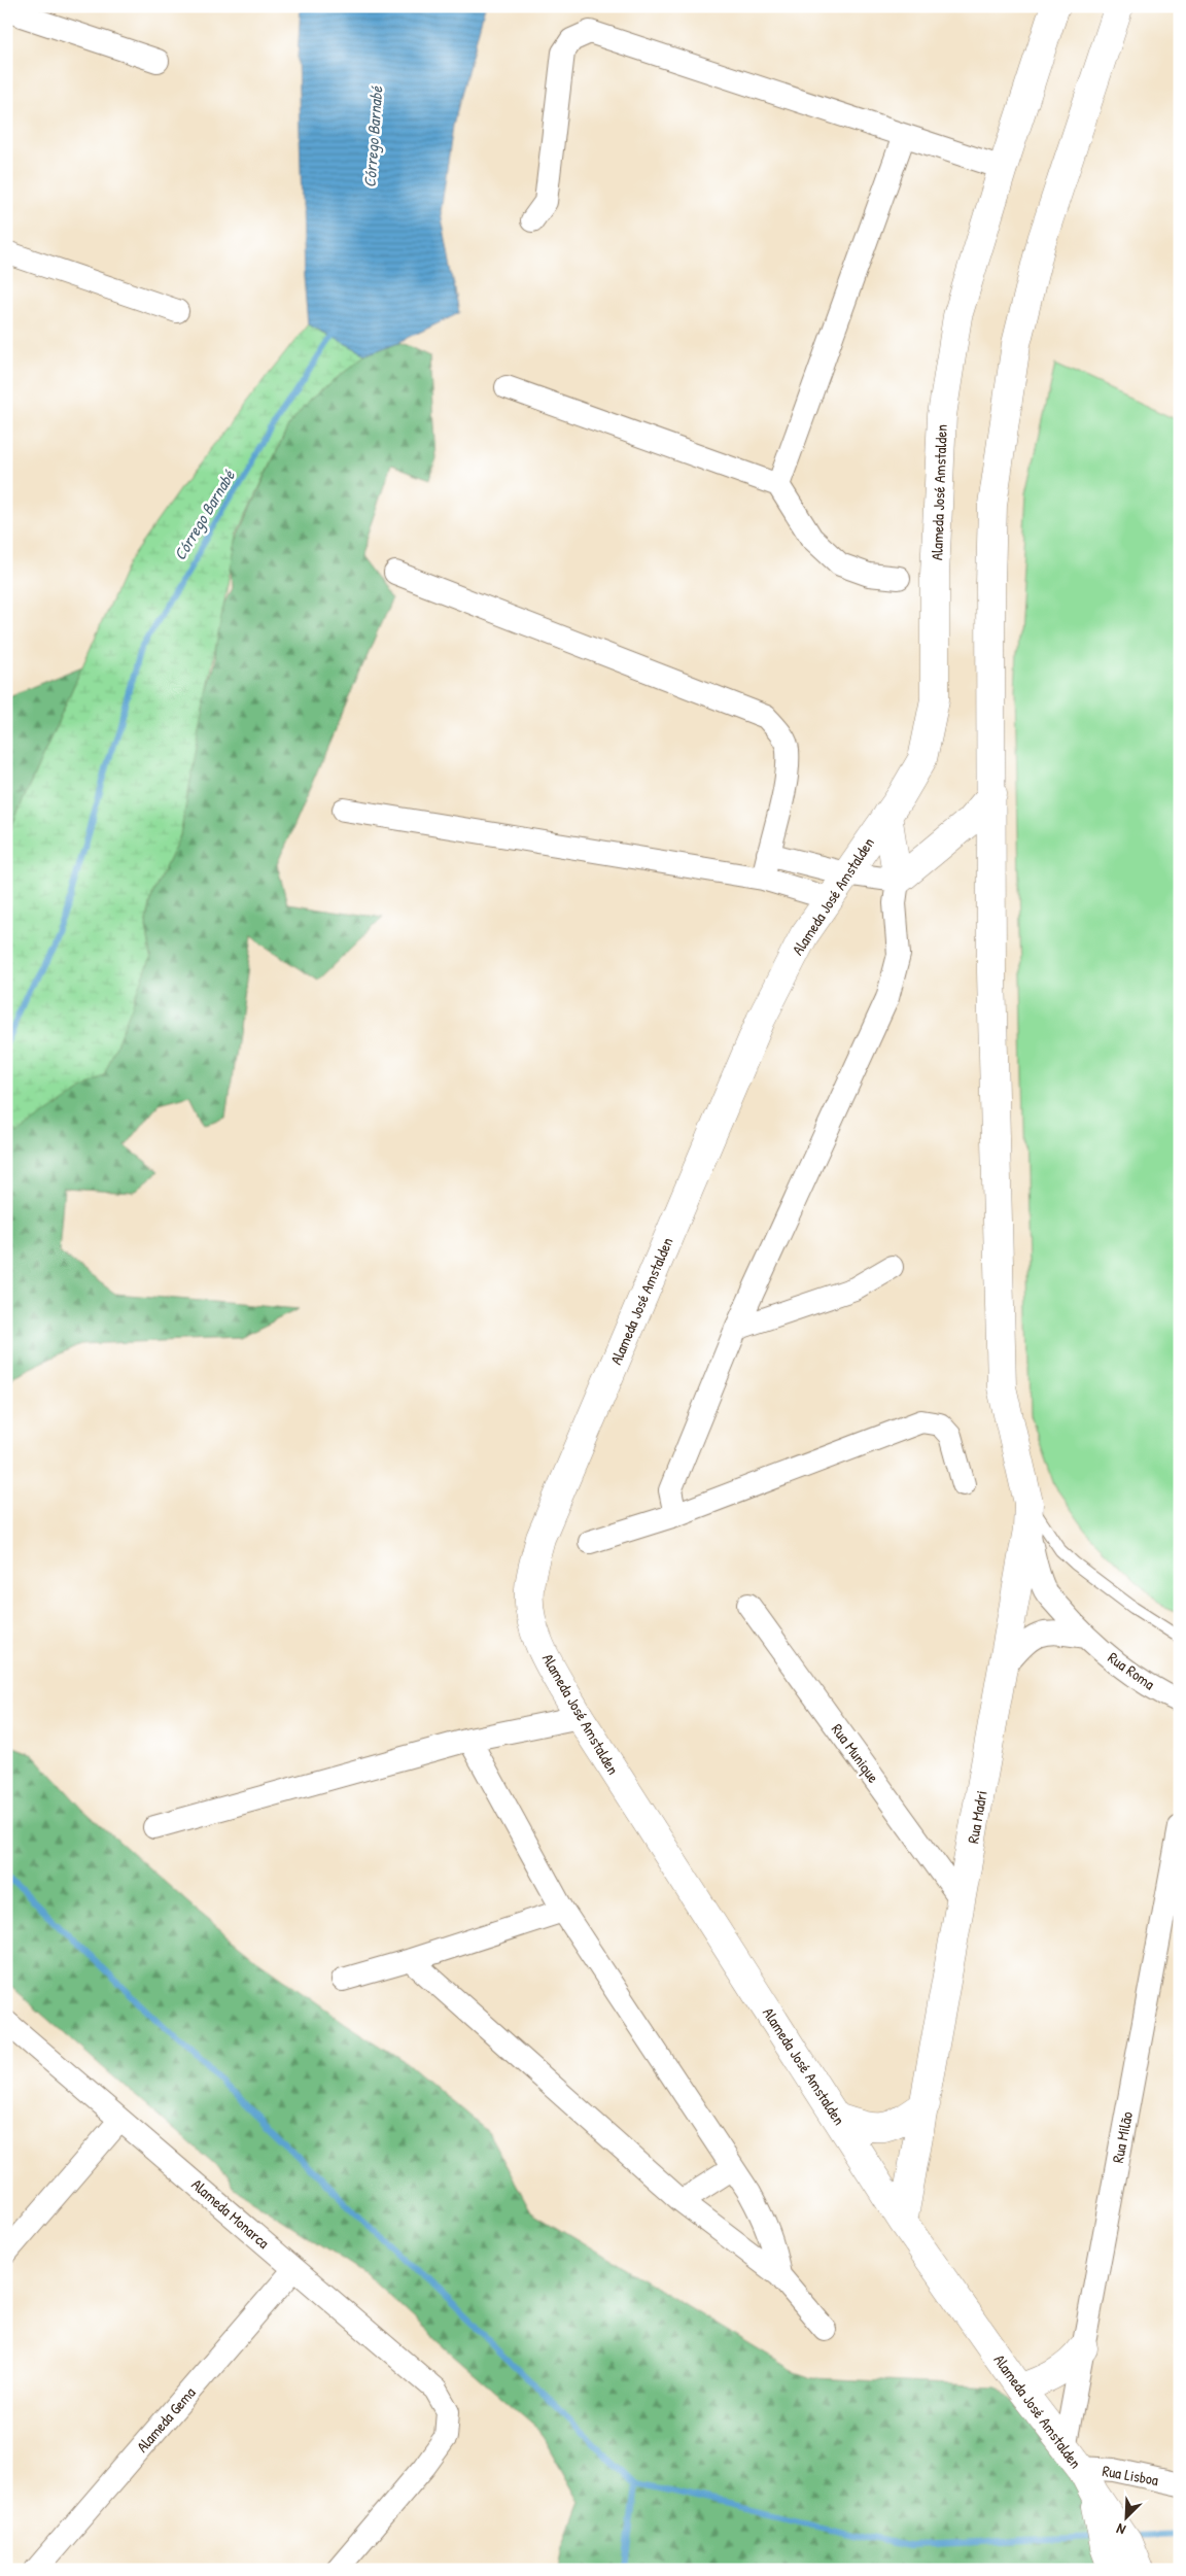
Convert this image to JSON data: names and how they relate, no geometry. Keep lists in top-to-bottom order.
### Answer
{
  "streets": {
    "street": [
      "Alameda José Amstalden",
      "Rua Roma",
      "Rua Munique",
      "Rua Madri",
      "Rua Milão",
      "Alameda Monarca",
      "Alameda Gema",
      "Rua Lisboa"
    ]
  },
  "crossings": [
    ["Alameda José Amstalden", "Rua Madri"],
    ["Alameda José Amstalden", "Rua Milão"],
    ["Alameda José Amstalden", "Rua Lisboa"],
    ["Rua Roma", "Rua Madri"],
    ["Rua Munique", "Rua Madri"],
    ["Rua Milão", "Rua Lisboa"],
    ["Alameda Monarca", "Alameda Gema"]
  ],
  "water": ["Córrego Barnabé"],
  "north": "bottom left"
}
